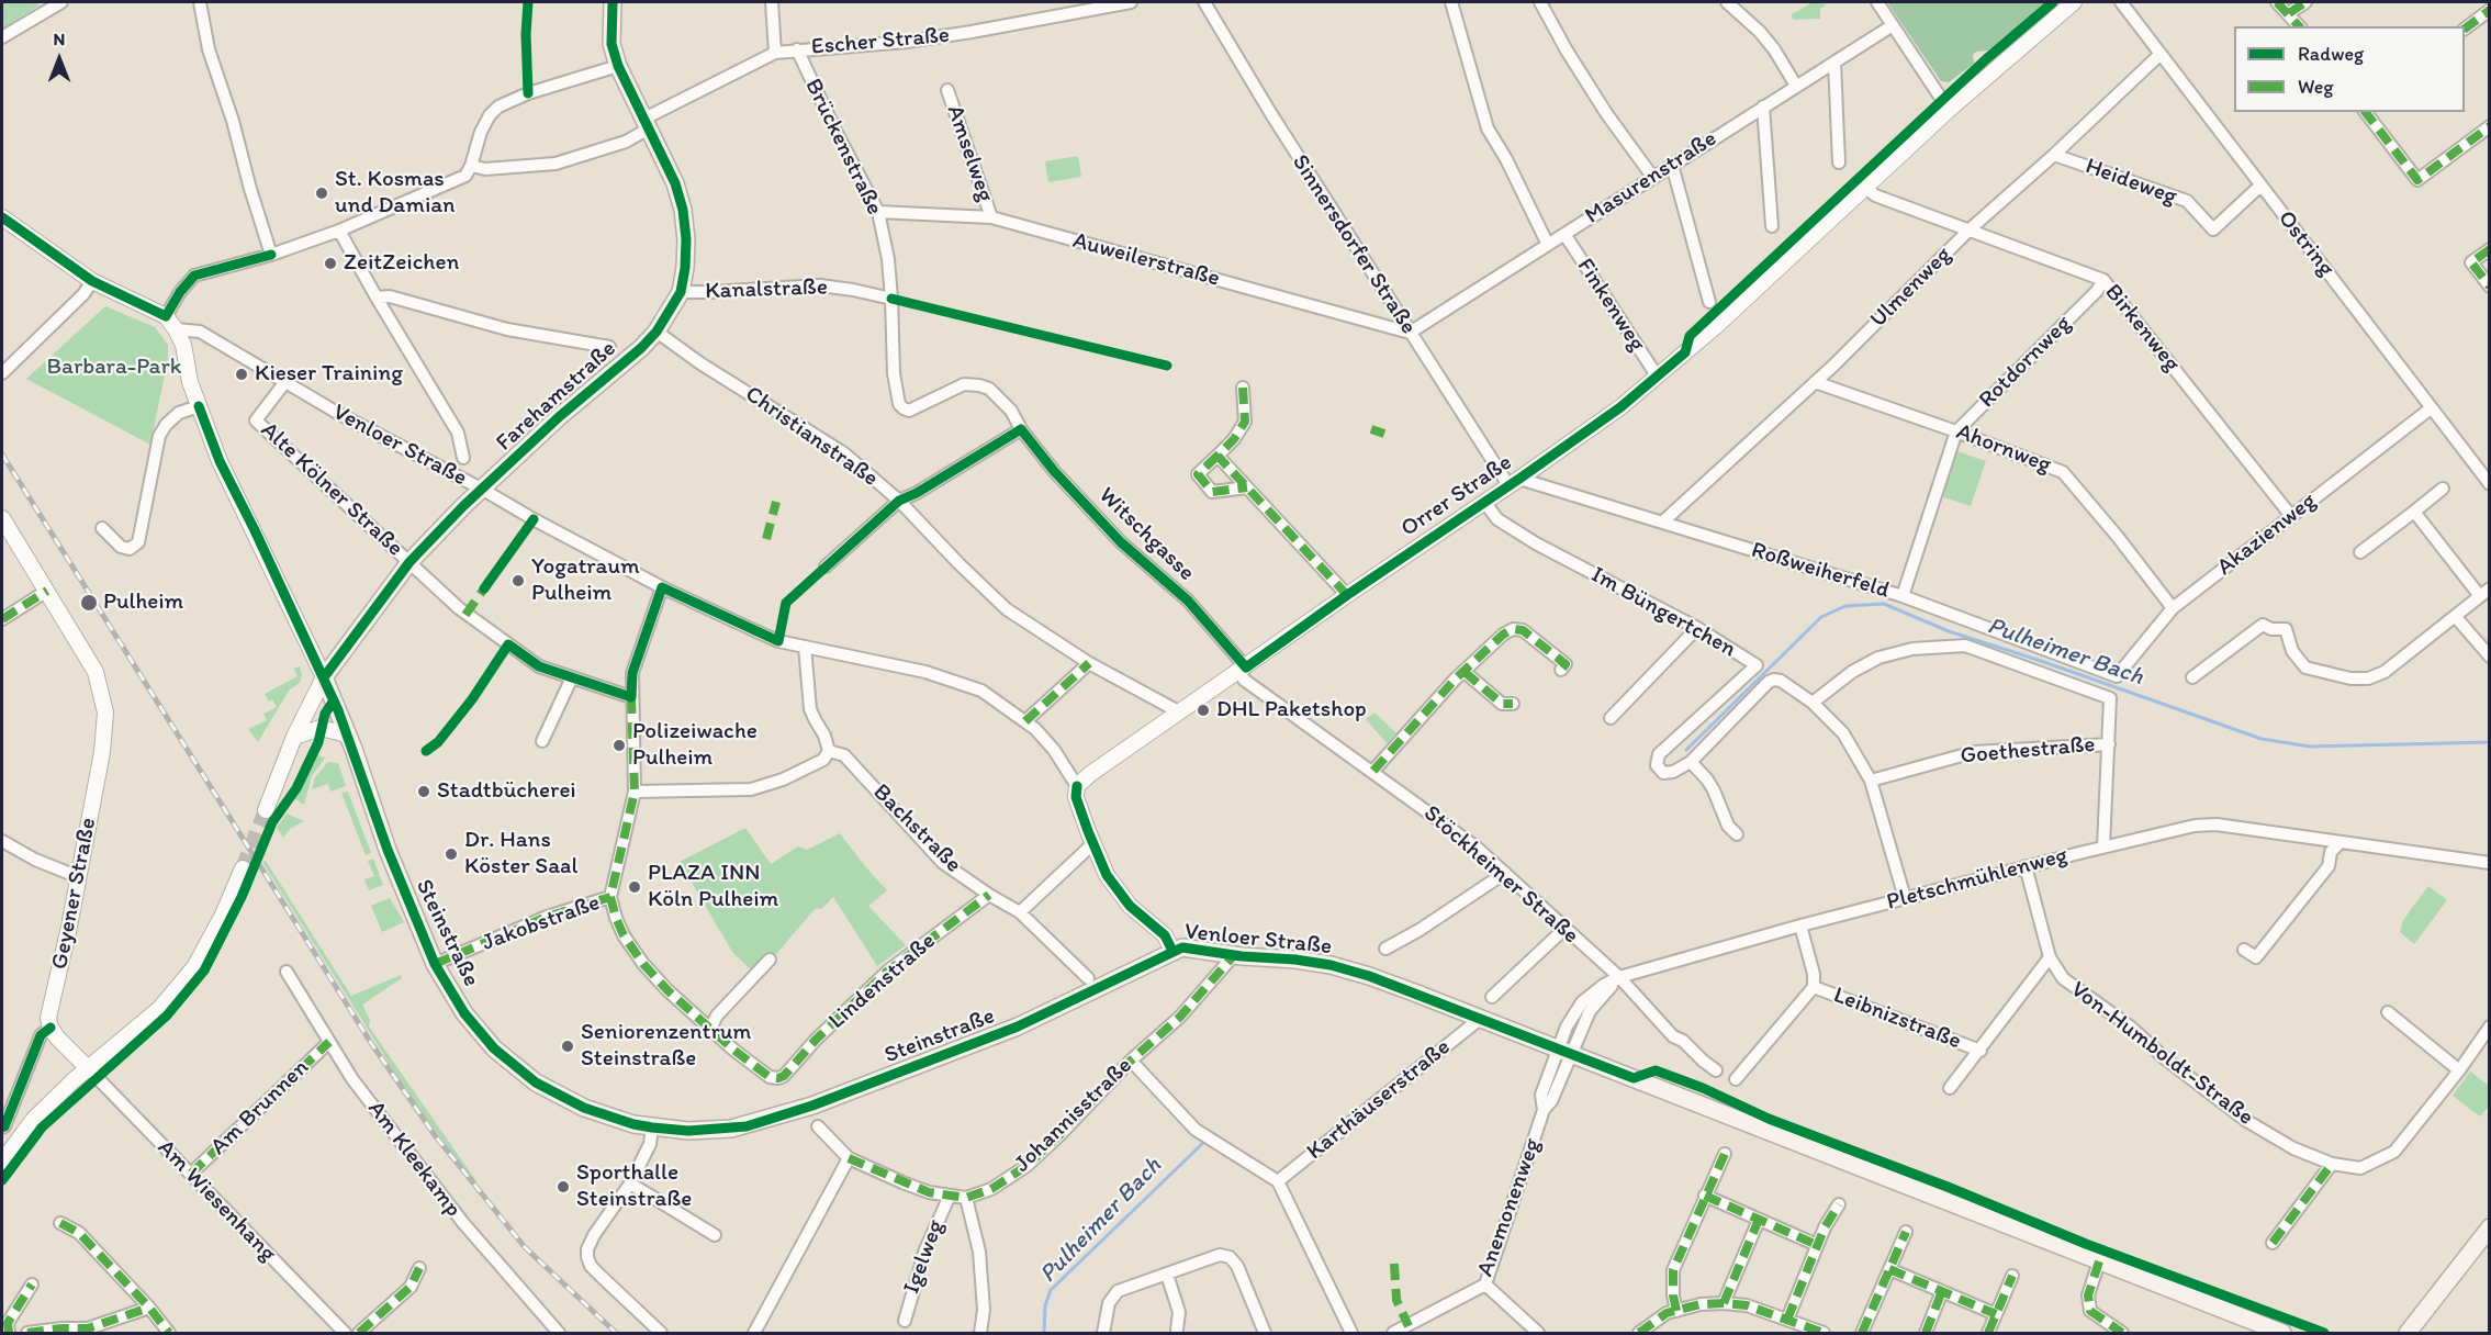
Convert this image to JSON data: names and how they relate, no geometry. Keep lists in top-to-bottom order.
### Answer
{
  "streets": {
    "main road": ["Farehamstraße", "Venloer Straße", "Steinstraße"],
    "street": [
      "Escher Straße",
      "Brückenstraße",
      "Amselweg",
      "Masurenstraße",
      "Heideweg",
      "Ostring",
      "Sinnersdorfer Straße",
      "Auweilerstraße",
      "Ulmenweg",
      "Kanalstraße",
      "Finkenweg",
      "Birkenweg",
      "Rotdornweg",
      "Christianstraße",
      "Ahornweg",
      "Alte Kölner Straße",
      "Orrer Straße",
      "Witschgasse",
      "Akazienweg",
      "Roßweiherfeld",
      "Im Büngertchen",
      "Goethestraße",
      "Bachstraße",
      "Stöckheimer Straße",
      "Pletschmühlenweg",
      "Geyener Straße",
      "Jakobstraße",
      "Lindenstraße",
      "Leibnizstraße",
      "Von-Humboldt-Straße",
      "Karthäuserstraße",
      "Am Brunnen",
      "Johannisstraße",
      "Am Kleekamp",
      "Am Wiesenhang",
      "Anemonenweg",
      "Igelweg"
    ]
  },
  "crossings": [
    ["Escher Straße", "Brückenstraße"],
    ["Brückenstraße", "Auweilerstraße"],
    ["Brückenstraße", "Kanalstraße"],
    ["Brückenstraße", "Witschgasse"],
    ["Amselweg", "Auweilerstraße"],
    ["Masurenstraße", "Sinnersdorfer Straße"],
    ["Masurenstraße", "Auweilerstraße"],
    ["Masurenstraße", "Finkenweg"],
    ["Heideweg", "Ostring"],
    ["Heideweg", "Ulmenweg"],
    ["Ostring", "Ulmenweg"],
    ["Ostring", "Akazienweg"],
    ["Sinnersdorfer Straße", "Auweilerstraße"],
    ["Sinnersdorfer Straße", "Orrer Straße"],
    ["Sinnersdorfer Straße", "Roßweiherfeld"],
    ["Ulmenweg", "Birkenweg"],
    ["Ulmenweg", "Ahornweg"],
    ["Ulmenweg", "Roßweiherfeld"],
    ["Kanalstraße", "Farehamstraße"],
    ["Finkenweg", "Orrer Straße"],
    ["Birkenweg", "Rotdornweg"],
    ["Birkenweg", "Orrer Straße"],
    ["Birkenweg", "Akazienweg"],
    ["Rotdornweg", "Ahornweg"],
    ["Rotdornweg", "Roßweiherfeld"],
    ["Farehamstraße", "Christianstraße"],
    ["Farehamstraße", "Venloer Straße"],
    ["Farehamstraße", "Alte Kölner Straße"],
    ["Farehamstraße", "Steinstraße"],
    ["Christianstraße", "Orrer Straße"],
    ["Venloer Straße", "Alte Kölner Straße"],
    ["Venloer Straße", "Orrer Straße"],
    ["Venloer Straße", "Steinstraße"],
    ["Venloer Straße", "Karthäuserstraße"],
    ["Venloer Straße", "Johannisstraße"],
    ["Venloer Straße", "Anemonenweg"],
    ["Ahornweg", "Akazienweg"],
    ["Orrer Straße", "Witschgasse"],
    ["Orrer Straße", "Roßweiherfeld"],
    ["Orrer Straße", "Im Büngertchen"],
    ["Orrer Straße", "Stöckheimer Straße"],
    ["Witschgasse", "Stöckheimer Straße"],
    ["Akazienweg", "Roßweiherfeld"],
    ["Im Büngertchen", "Goethestraße"],
    ["Im Büngertchen", "Pletschmühlenweg"],
    ["Bachstraße", "Lindenstraße"],
    ["Stöckheimer Straße", "Pletschmühlenweg"],
    ["Pletschmühlenweg", "Von-Humboldt-Straße"],
    ["Jakobstraße", "Steinstraße"],
    ["Leibnizstraße", "Von-Humboldt-Straße"],
    ["Am Brunnen", "Am Kleekamp"],
    ["Am Brunnen", "Am Wiesenhang"],
    ["Johannisstraße", "Igelweg"]
  ],
  "water": ["Pulheimer Bach"],
  "parks": ["Barbara-Park"],
  "places": [
    "St. Kosmas und Damian",
    "ZeitZeichen",
    "Kieser Training",
    "Yogatraum Pulheim",
    "Pulheim",
    "DHL Paketshop",
    "Polizeiwache Pulheim",
    "Stadtbücherei",
    "Dr. Hans Köster Saal",
    "PLAZA INN Köln Pulheim",
    "Seniorenzentrum Steinstraße",
    "Sporthalle Steinstraße"
  ],
  "legend": ["Radweg", "Weg"],
  "north": "top"
}
